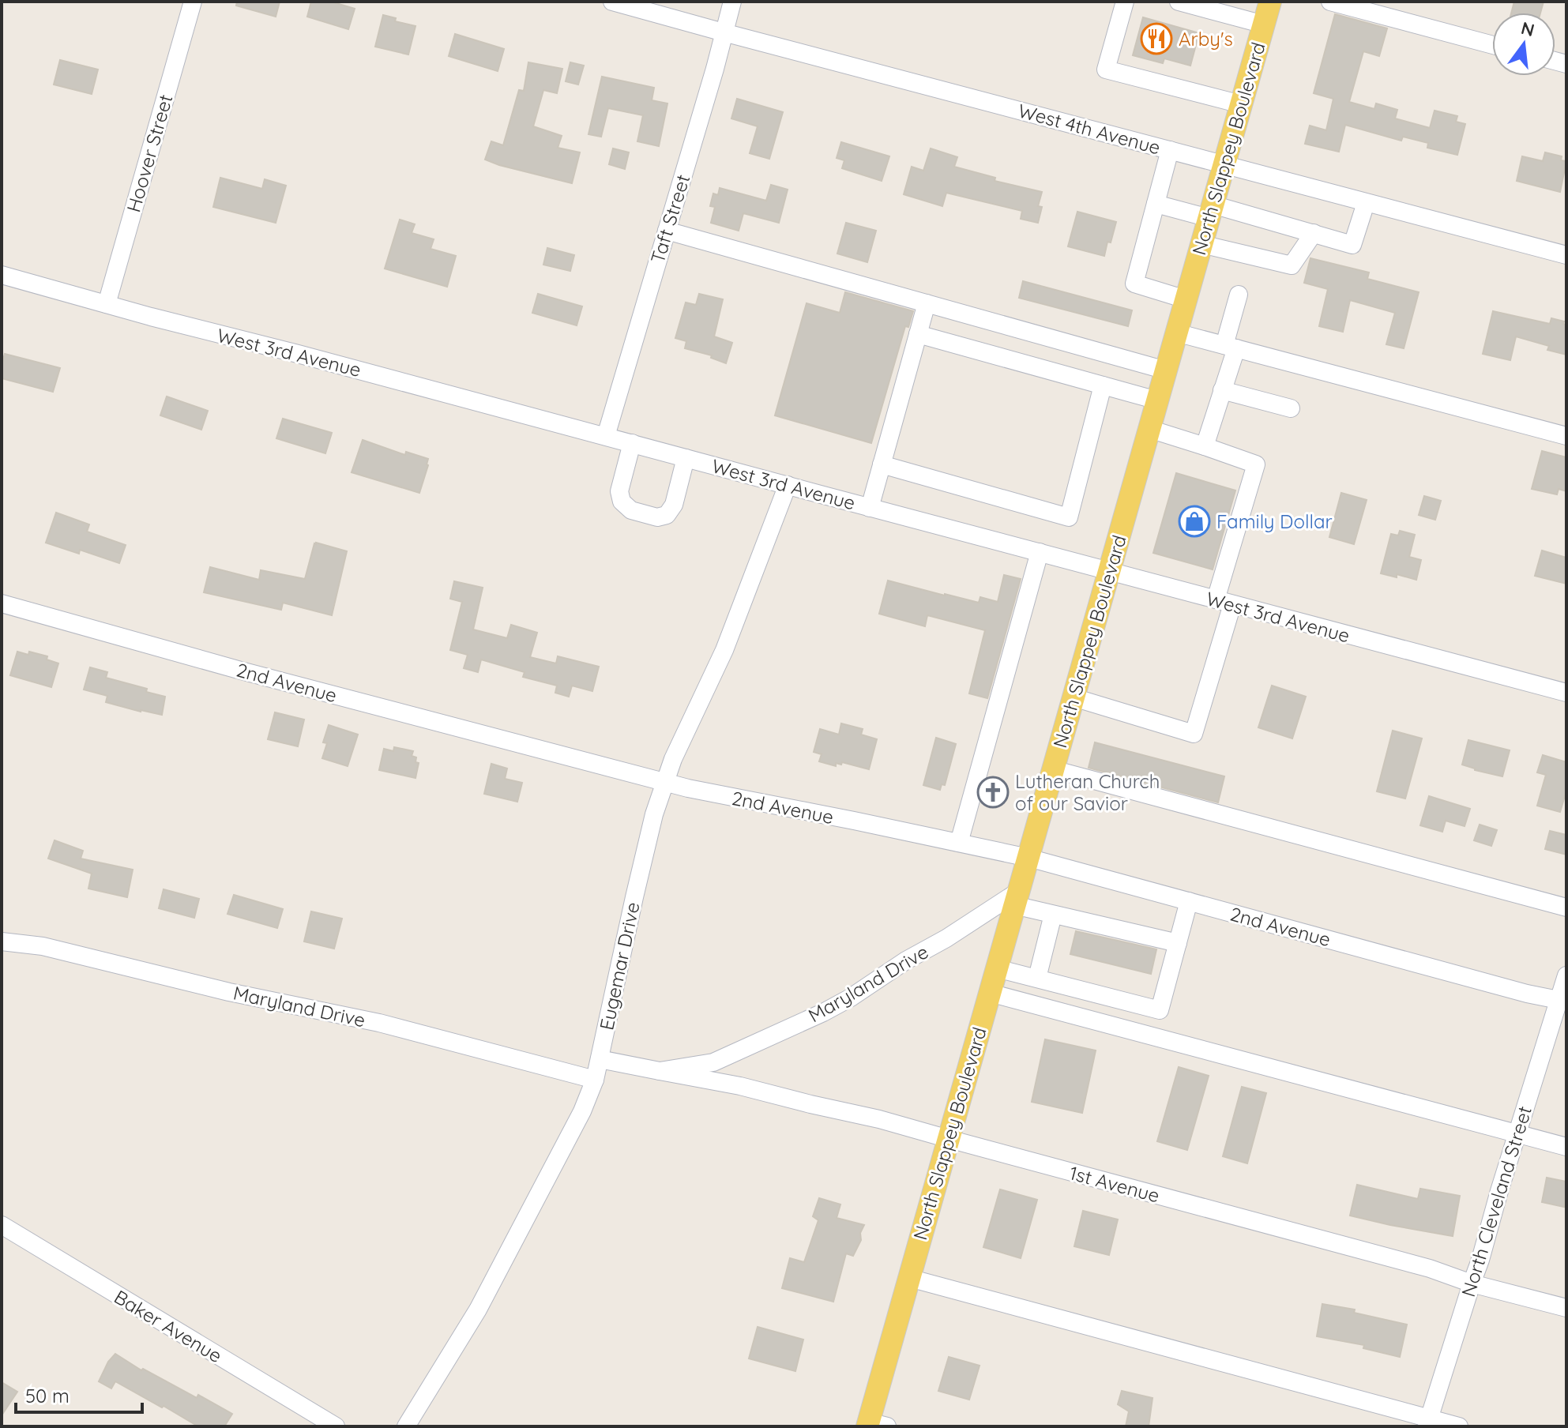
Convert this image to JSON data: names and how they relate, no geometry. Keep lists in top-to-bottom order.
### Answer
{
  "streets": {
    "main road": ["North Slappey Boulevard"],
    "street": [
      "West 4th Avenue",
      "Hoover Street",
      "Taft Street",
      "West 3rd Avenue",
      "2nd Avenue",
      "Eugemar Drive",
      "Maryland Drive",
      "1st Avenue",
      "North Cleveland Street",
      "Baker Avenue"
    ]
  },
  "crossings": [
    ["West 4th Avenue", "North Slappey Boulevard"],
    ["West 4th Avenue", "Taft Street"],
    ["North Slappey Boulevard", "West 3rd Avenue"],
    ["North Slappey Boulevard", "2nd Avenue"],
    ["North Slappey Boulevard", "Maryland Drive"],
    ["North Slappey Boulevard", "1st Avenue"],
    ["Hoover Street", "West 3rd Avenue"],
    ["Taft Street", "West 3rd Avenue"],
    ["West 3rd Avenue", "Eugemar Drive"],
    ["2nd Avenue", "Eugemar Drive"],
    ["2nd Avenue", "North Cleveland Street"],
    ["Eugemar Drive", "Maryland Drive"],
    ["Maryland Drive", "1st Avenue"],
    ["1st Avenue", "North Cleveland Street"]
  ],
  "places": {
    "restaurant": ["Arby's"],
    "shop": ["Family Dollar"],
    "church": ["Lutheran Church of our Savior"]
  },
  "scale_bar": "50 m",
  "north": "top"
}
